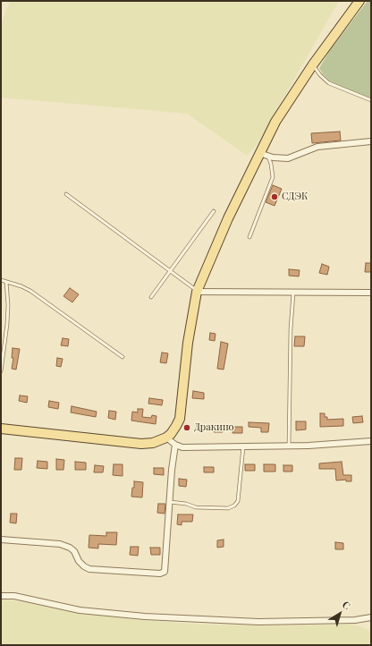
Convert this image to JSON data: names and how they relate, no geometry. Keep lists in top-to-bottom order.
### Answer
{
  "places": ["СДЭК", "Дракино"],
  "north": "top right"
}
